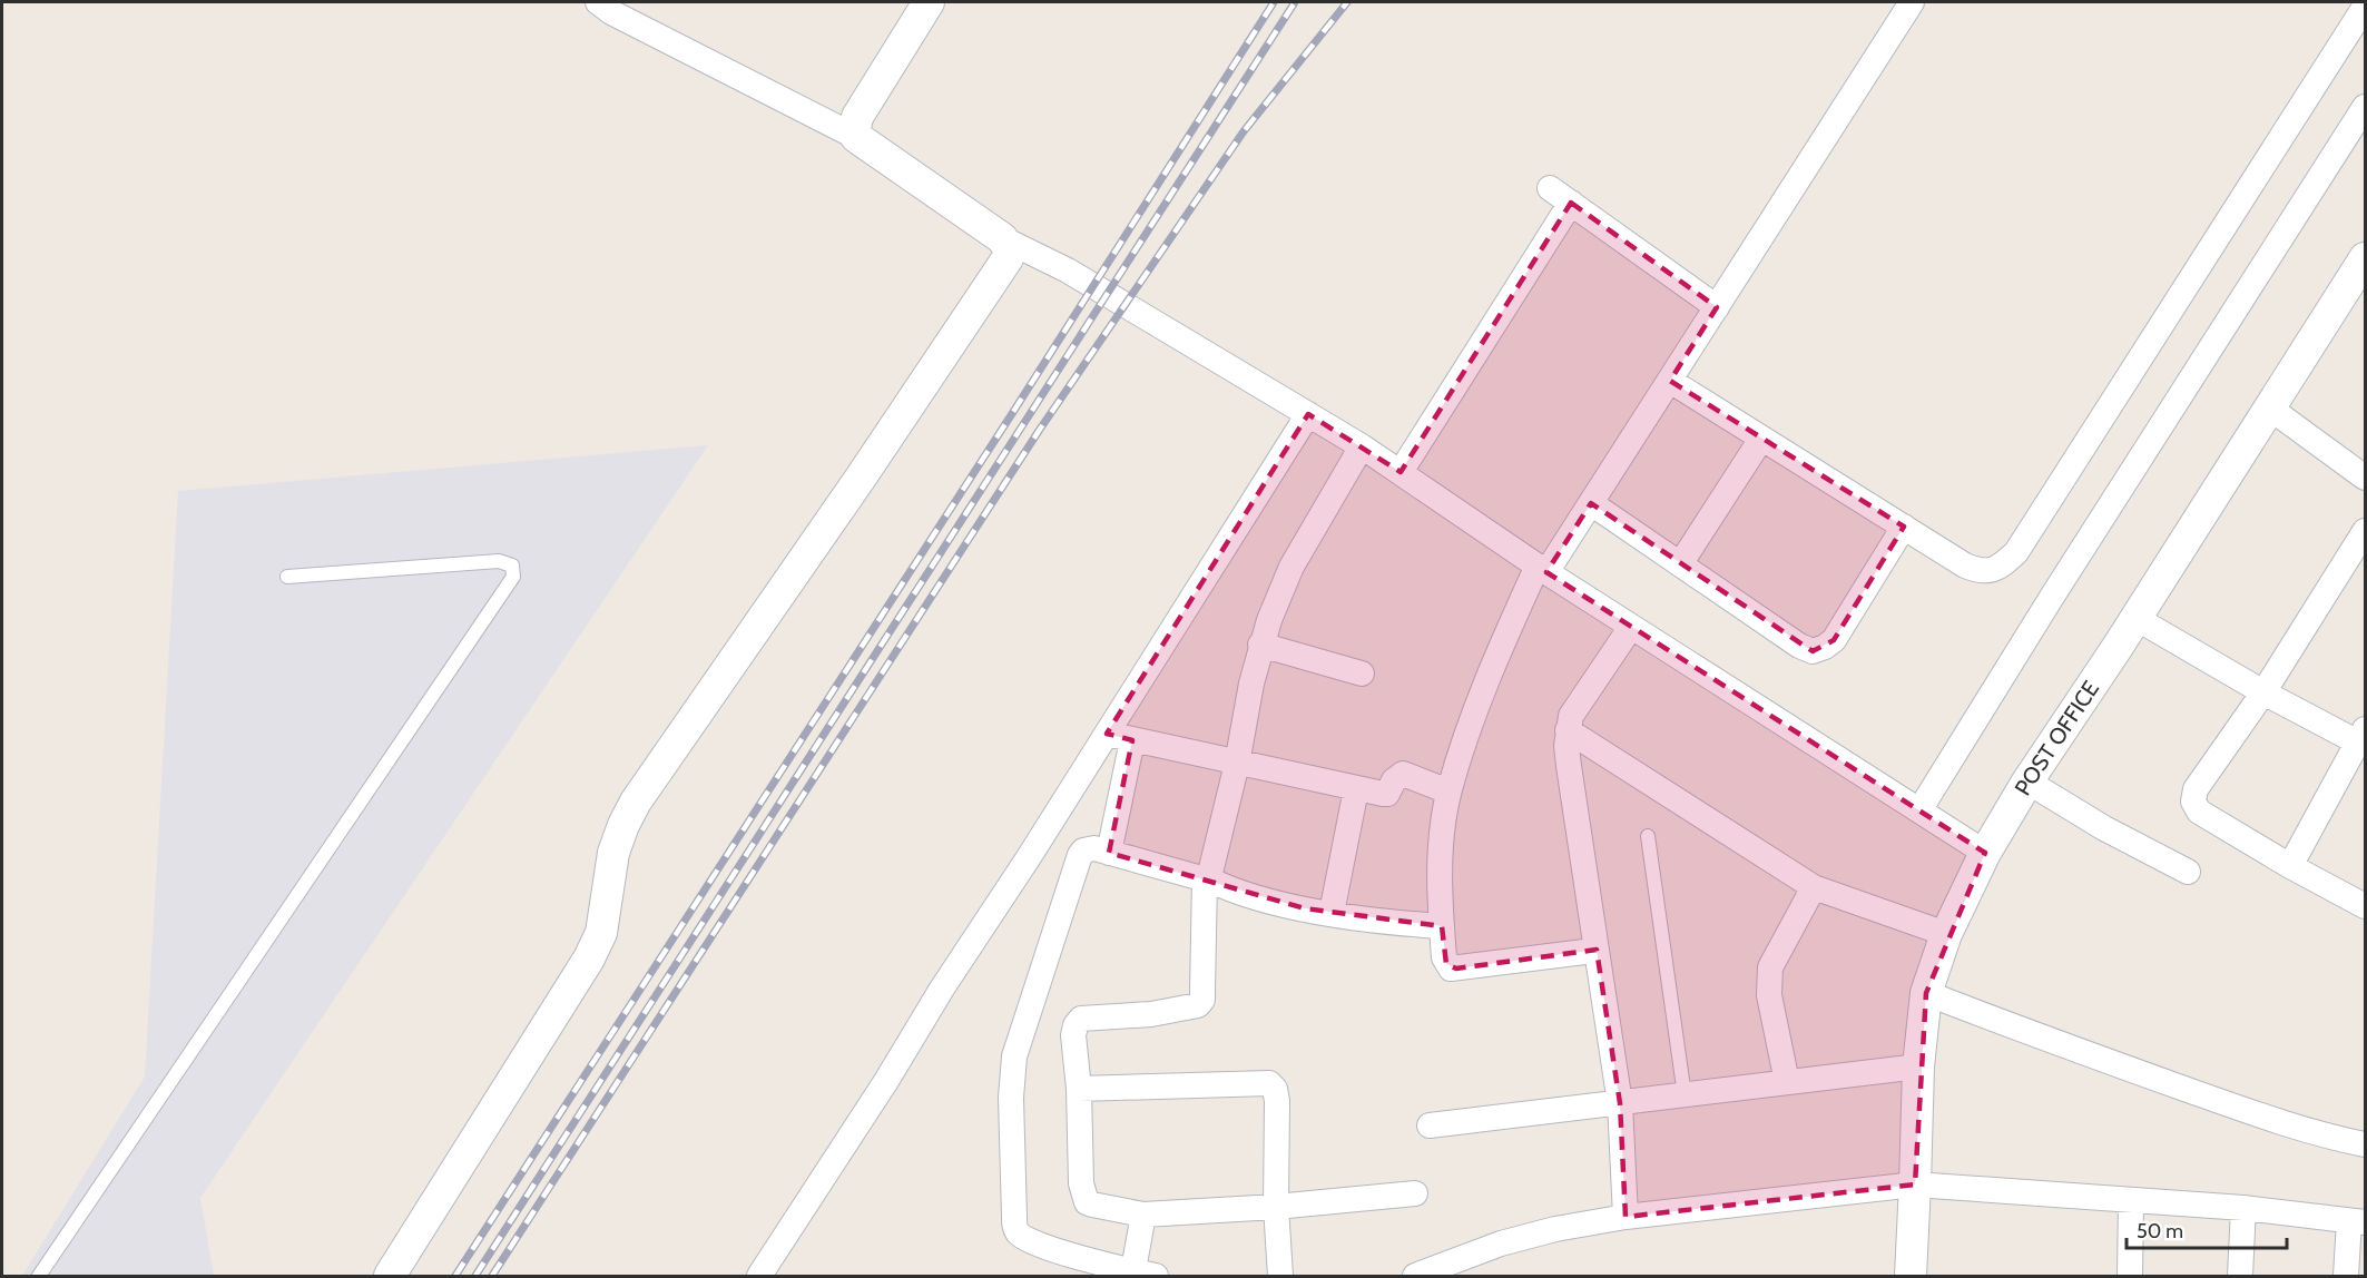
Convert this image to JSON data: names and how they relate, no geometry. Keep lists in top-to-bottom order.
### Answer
{
  "streets": {
    "street": ["POST OFFICE"]
  },
  "scale_bar": "50 m"
}
